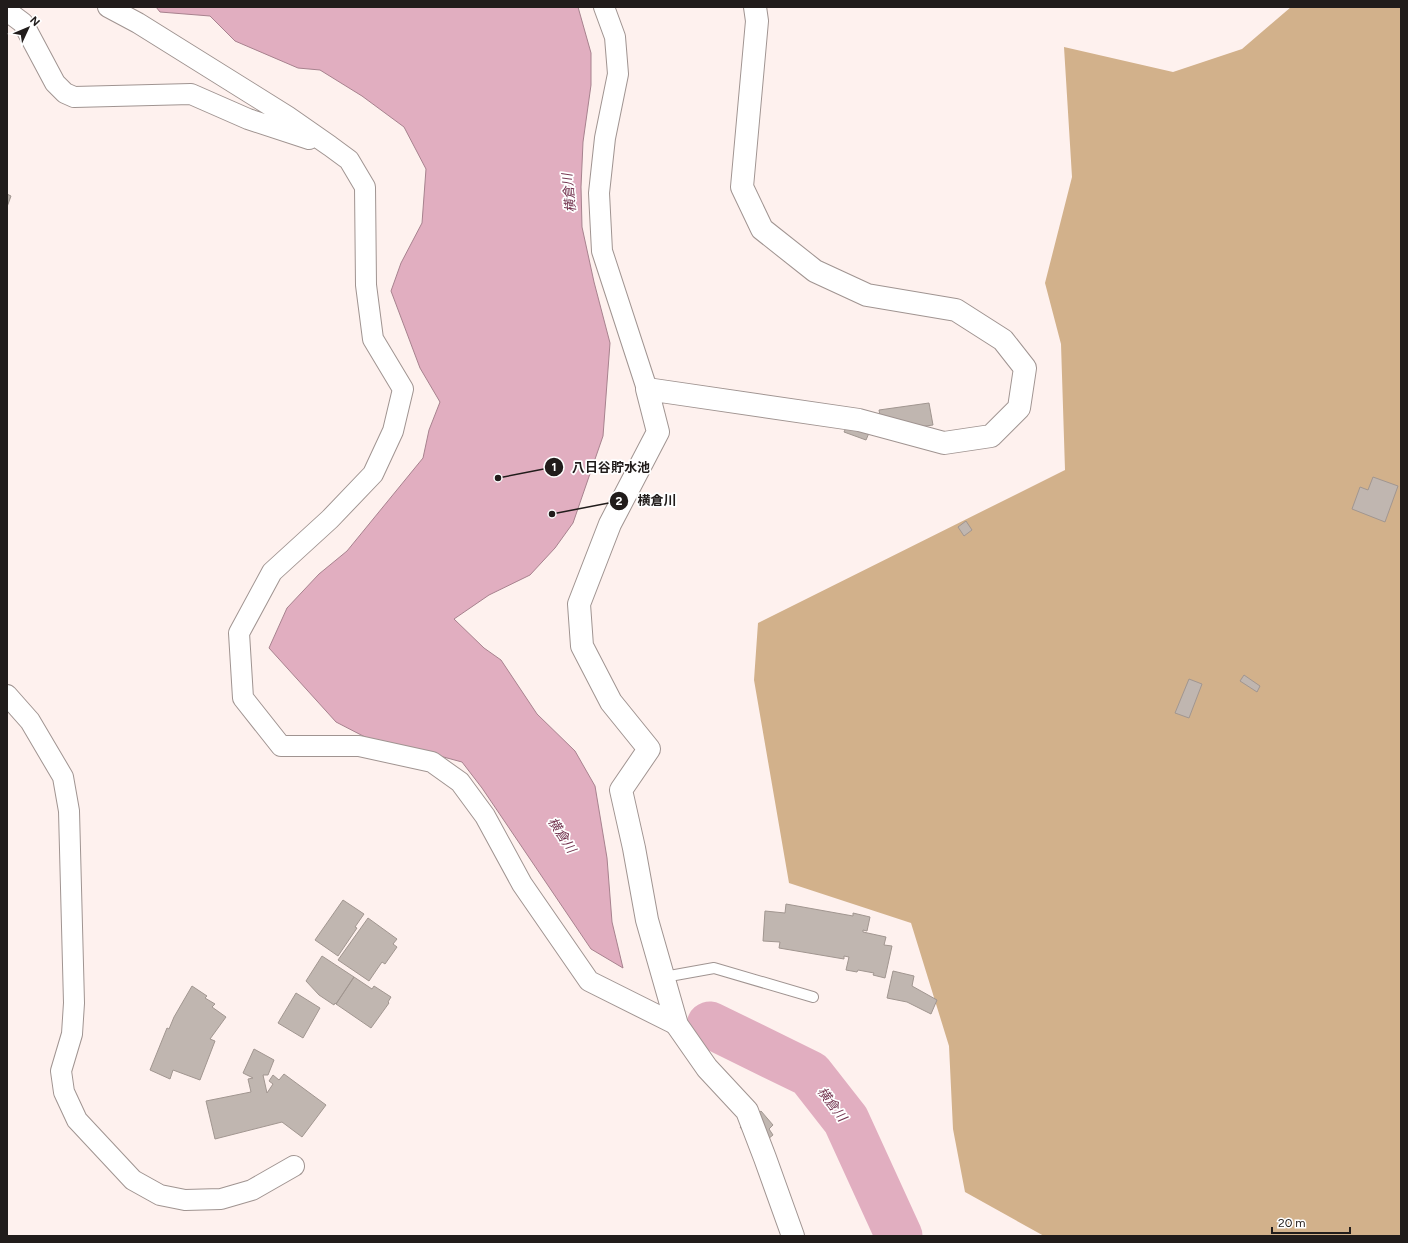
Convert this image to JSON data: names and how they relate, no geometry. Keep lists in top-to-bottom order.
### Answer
{
  "water": ["横倉川"],
  "places": ["八日谷貯水池", "横倉川"],
  "scale_bar": "20 m",
  "north": "top right"
}
